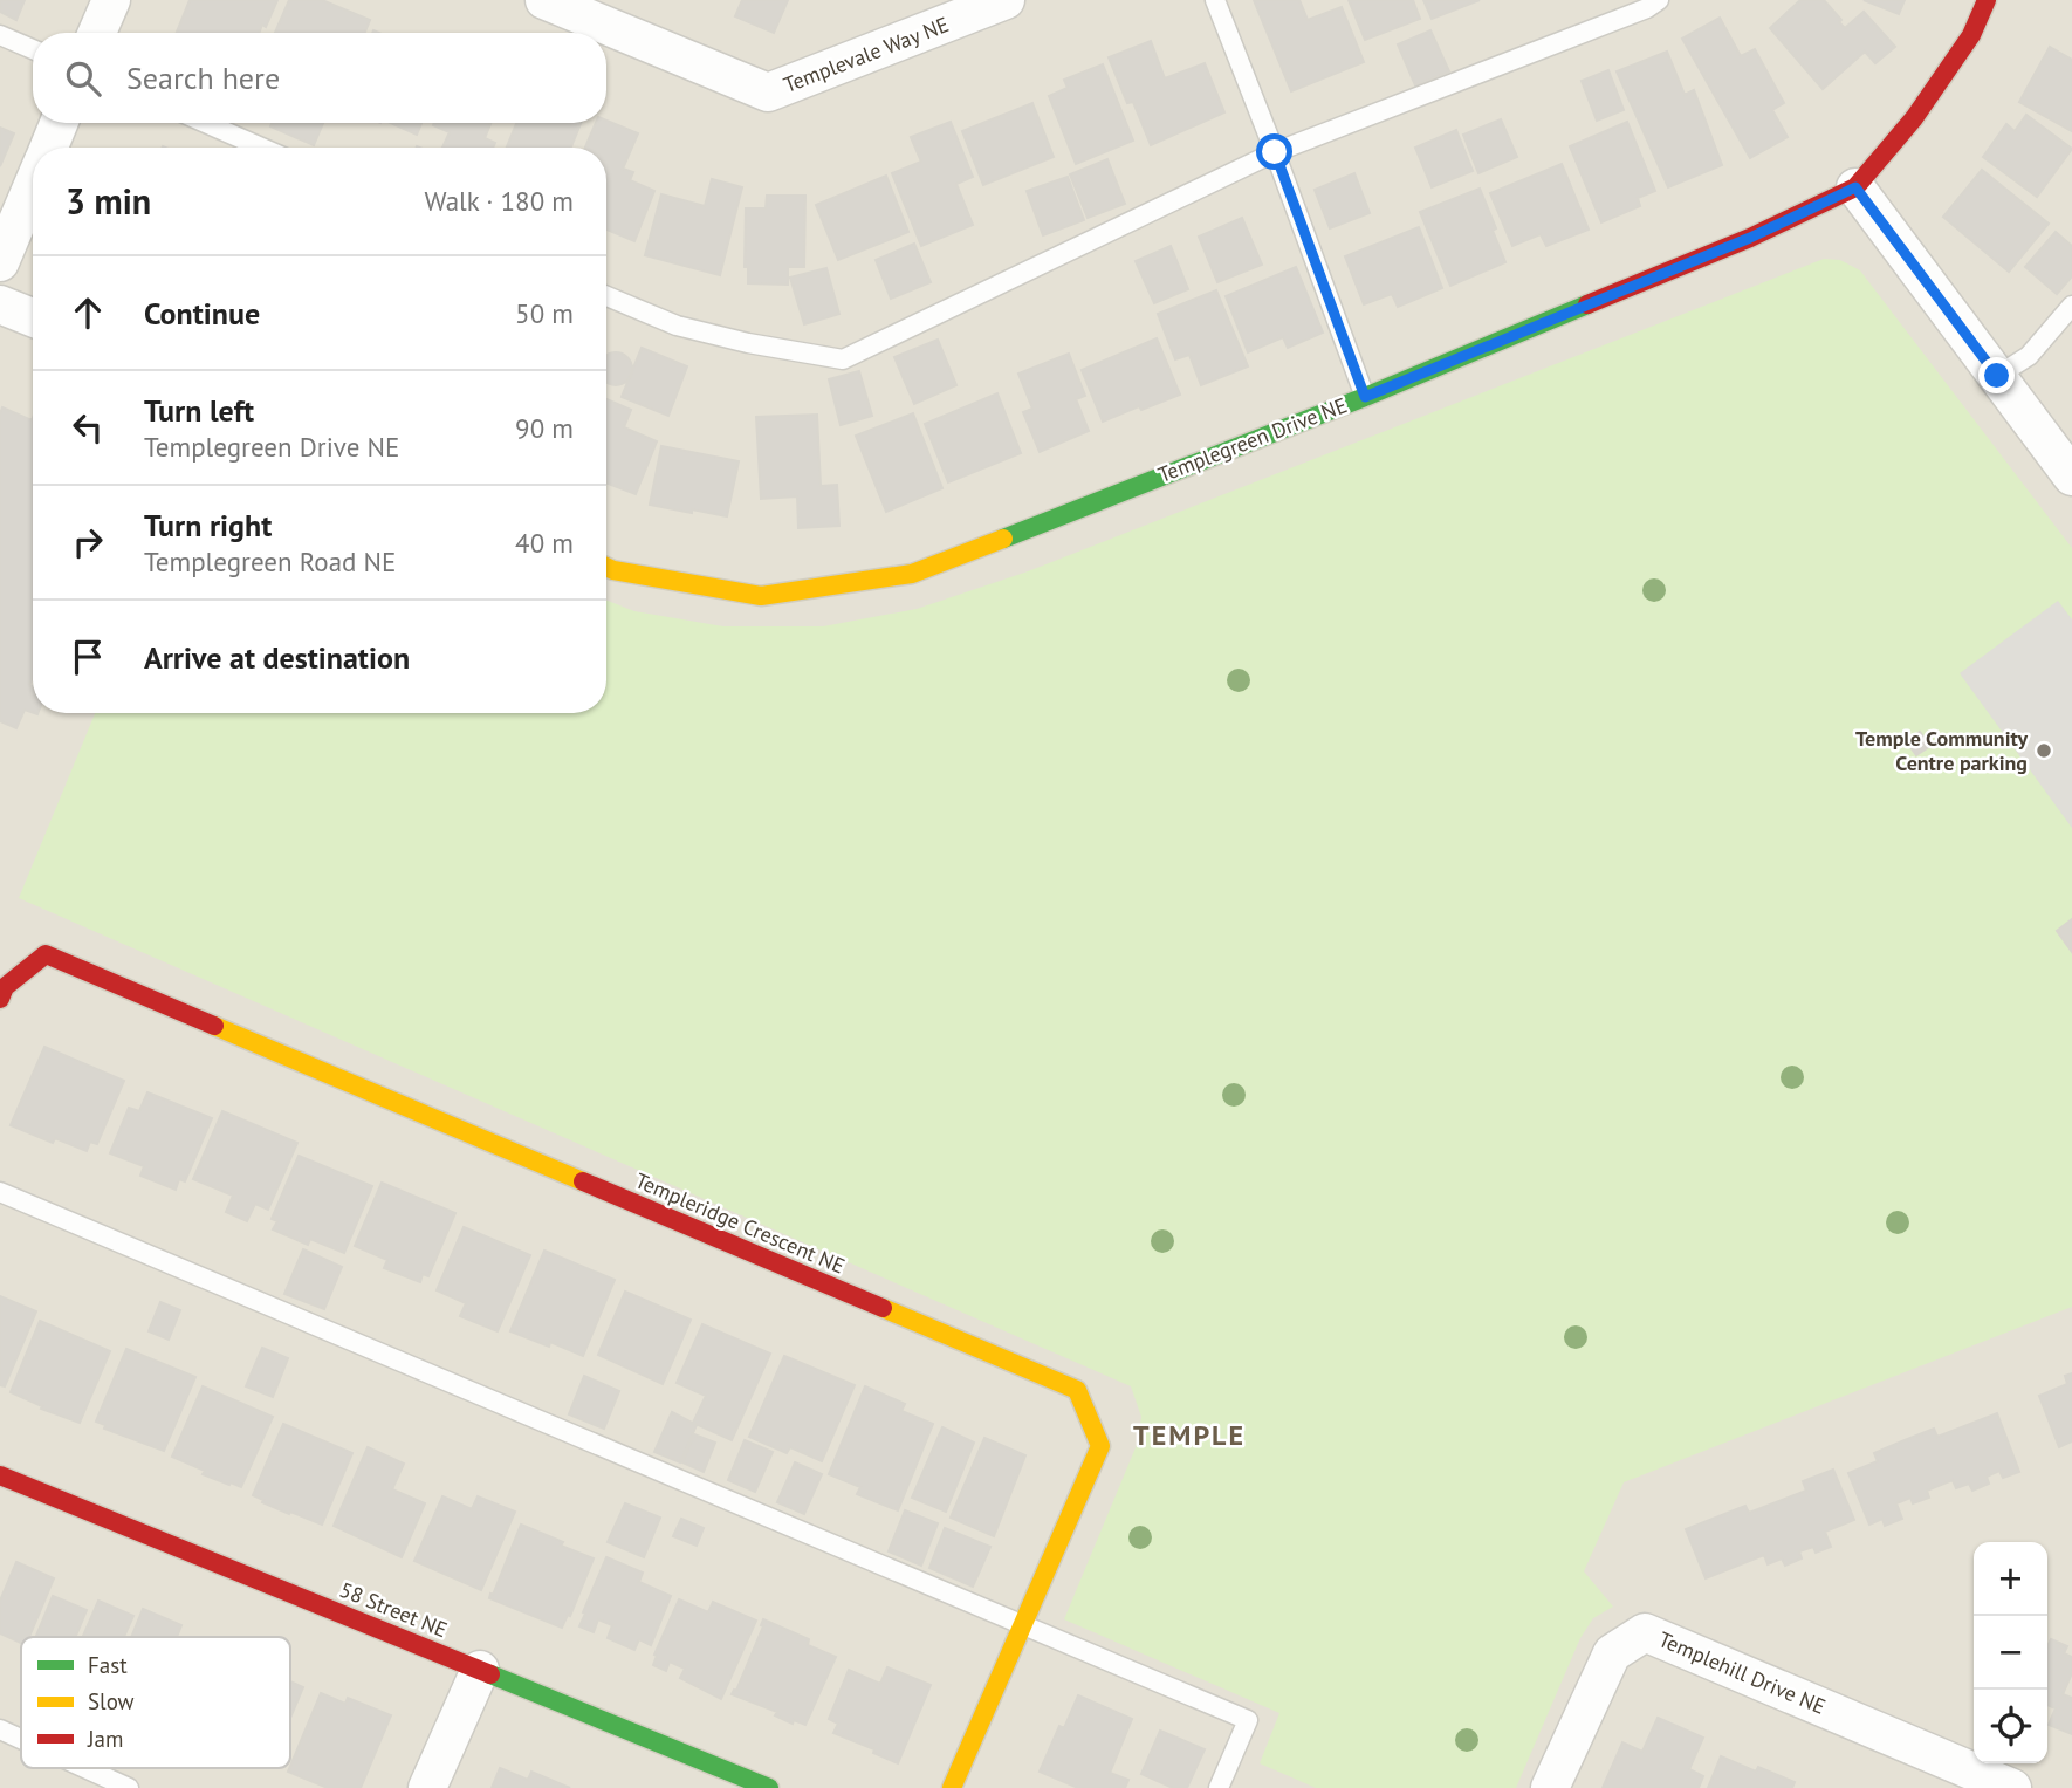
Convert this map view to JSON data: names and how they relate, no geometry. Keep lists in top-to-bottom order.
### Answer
{
  "streets": {
    "street": [
      "Templevale Way NE",
      "Templegreen Drive NE",
      "Templeridge Crescent NE",
      "58 Street NE",
      "Templehill Drive NE"
    ]
  },
  "districts": ["TEMPLE"],
  "places": ["Temple Community Centre parking"],
  "legend": ["Fast", "Slow", "Jam"],
  "page": {
    "search": "Search here",
    "heading": ["3 min", "Walk · 180 m"],
    "list": [
      ["Continue", "50 m"],
      ["Turn left", "Templegreen Drive NE", "90 m"],
      ["Turn right", "Templegreen Road NE", "40 m"],
      "Arrive at destination"
    ],
    "map_buttons": ["+", "−"]
  }
}
